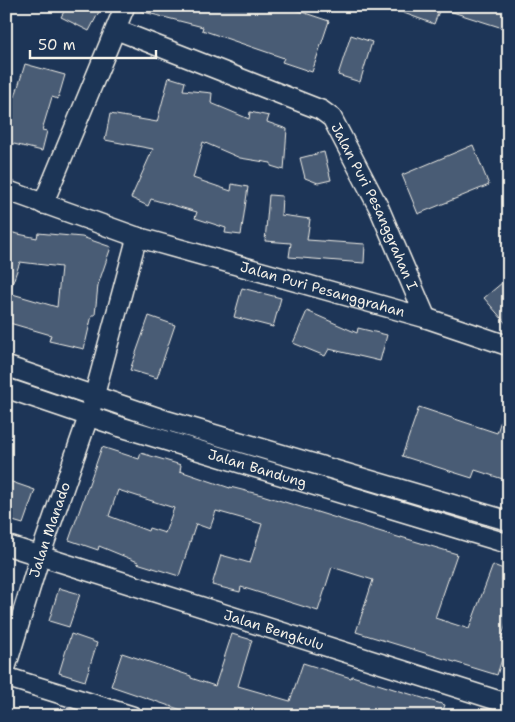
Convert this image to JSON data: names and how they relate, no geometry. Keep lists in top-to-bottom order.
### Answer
{
  "streets": {
    "street": [
      "Jalan Puri Pesanggrahan I",
      "Jalan Puri Pesanggrahan",
      "Jalan Bandung",
      "Jalan Manado",
      "Jalan Bengkulu"
    ]
  },
  "crossings": [
    ["Jalan Puri Pesanggrahan I", "Jalan Puri Pesanggrahan"],
    ["Jalan Bandung", "Jalan Manado"],
    ["Jalan Manado", "Jalan Bengkulu"]
  ],
  "scale_bar": "50 m"
}
